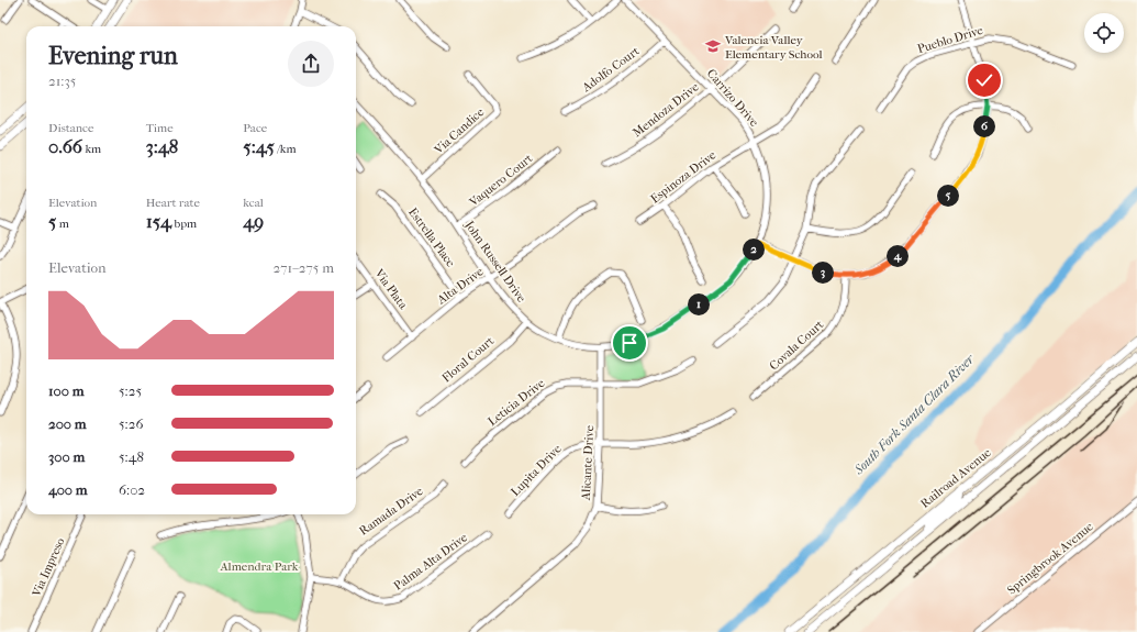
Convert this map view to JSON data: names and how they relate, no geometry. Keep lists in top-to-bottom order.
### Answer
{
  "streets": {
    "main road": ["Railroad Avenue"],
    "street": [
      "Pueblo Drive",
      "Adolfo Court",
      "Carrizo Drive",
      "Mendoza Drive",
      "Via Candice",
      "Espinoza Drive",
      "Vaquero Court",
      "Estrella Place",
      "John Russell Drive",
      "Alta Drive",
      "Via Plata",
      "Covala Court",
      "Floral Court",
      "Leticia Drive",
      "Alicante Drive",
      "Lupita Drive",
      "Ramada Drive",
      "Springbrook Avenue",
      "Palma Alta Drive",
      "Via Impreso"
    ]
  },
  "crossings": [
    ["Adolfo Court", "Carrizo Drive"],
    ["Carrizo Drive", "Mendoza Drive"],
    ["Carrizo Drive", "Espinoza Drive"],
    ["Carrizo Drive", "John Russell Drive"],
    ["Via Candice", "John Russell Drive"],
    ["Vaquero Court", "John Russell Drive"],
    ["Estrella Place", "Alta Drive"],
    ["John Russell Drive", "Alta Drive"],
    ["John Russell Drive", "Floral Court"],
    ["John Russell Drive", "Alicante Drive"],
    ["Alta Drive", "Via Plata"],
    ["Leticia Drive", "Alicante Drive"],
    ["Alicante Drive", "Lupita Drive"],
    ["Ramada Drive", "Palma Alta Drive"]
  ],
  "water": ["South Fork Santa Clara River"],
  "parks": ["Almendra Park"],
  "places": {
    "school or university": ["Valencia Valley Elementary School"]
  },
  "page": {
    "heading": ["Evening run", "21:35"],
    "stats": [
      ["Distance", "0.66 km"],
      ["Time", "3:48"],
      ["Pace", "5:45 /km"],
      ["Elevation", "5 m"],
      ["Heart rate", "154 bpm"],
      ["kcal", "49"]
    ],
    "pins": [
      "6",
      "5",
      "2",
      "4",
      "3",
      "1"
    ],
    "chart": ["Elevation", "271–275 m"],
    "list": [
      {
        "name": "100 m",
        "note": "5:25"
      },
      {
        "name": "200 m",
        "note": "5:26"
      },
      {
        "name": "300 m",
        "note": "5:48"
      },
      {
        "name": "400 m",
        "note": "6:02"
      }
    ]
  }
}
